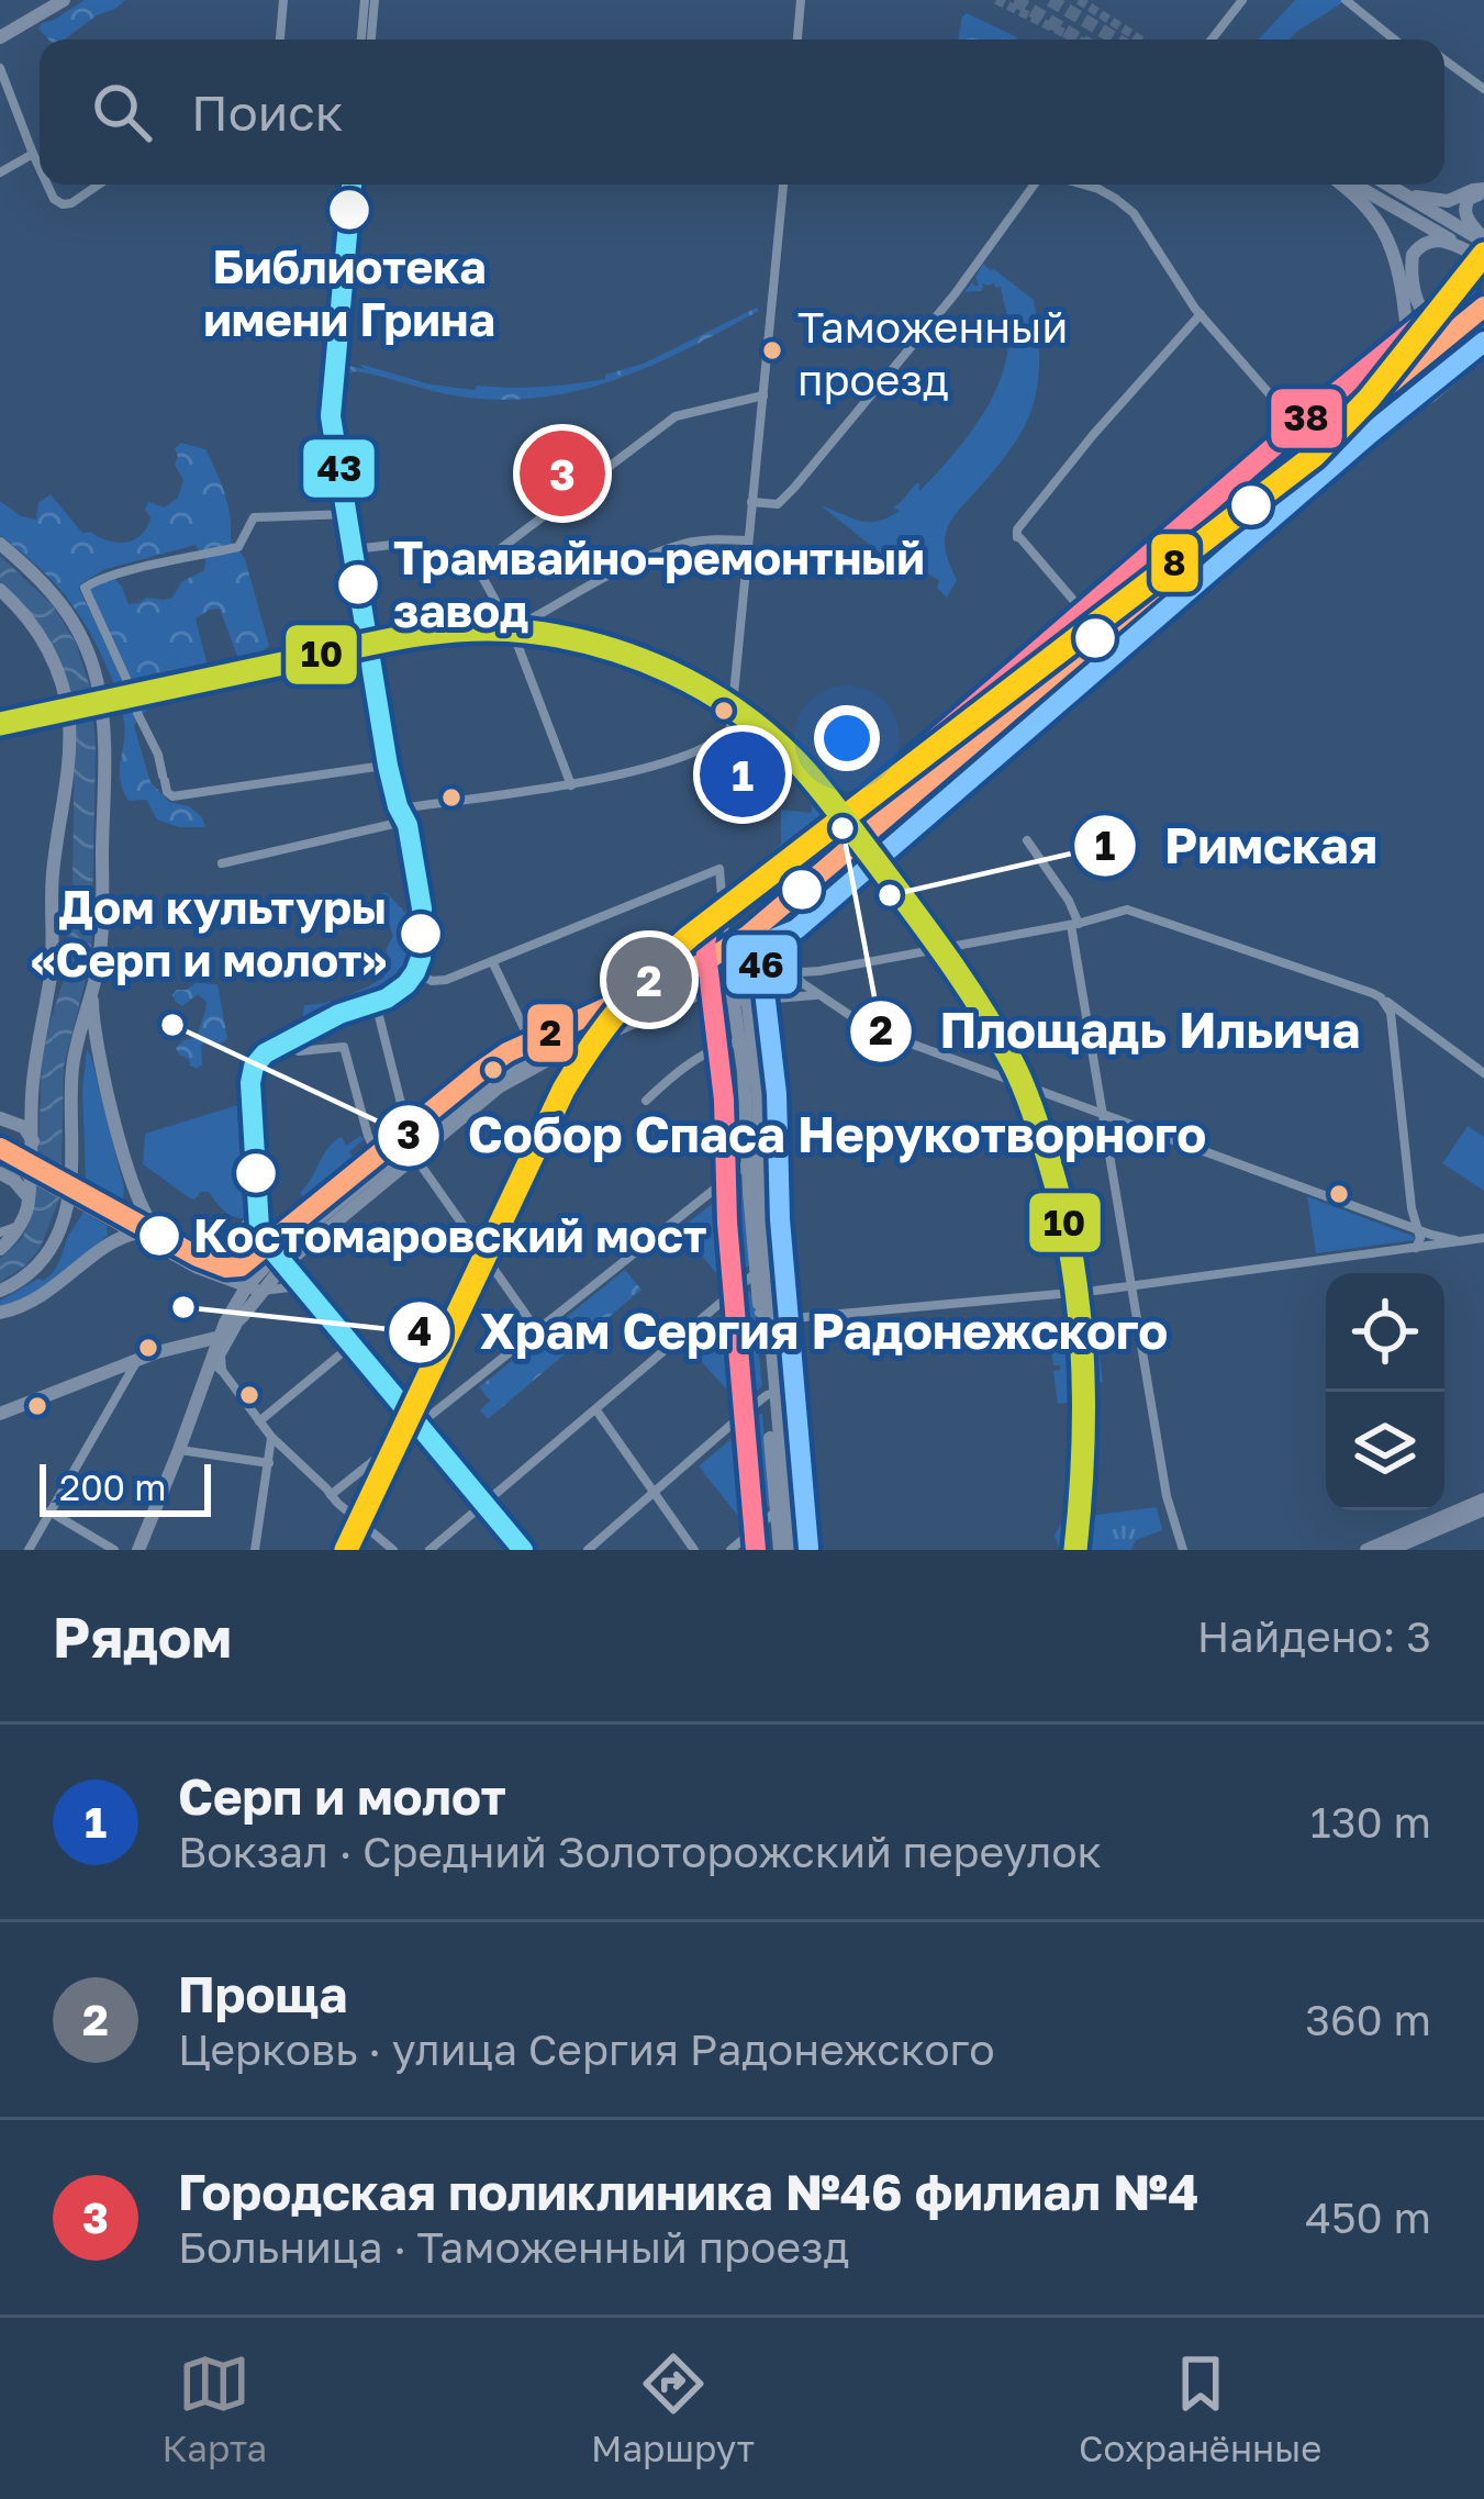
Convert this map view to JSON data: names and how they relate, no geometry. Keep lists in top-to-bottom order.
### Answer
{
  "places": [
    "Библиотека имени Грина",
    "Таможенный проезд",
    "Трамвайно-ремонтный завод",
    "Площадь Ильича",
    "Римская",
    "Дом культуры «Серп и молот»",
    "Собор Спаса Нерукотворного",
    "Костомаровский мост",
    "Храм Сергия Радонежского"
  ],
  "lines": [
    "transit line 43",
    "transit line 8",
    "transit line 38",
    "transit line 2",
    "transit line 46",
    "transit line 10"
  ],
  "scale_bar": "200 m",
  "page": {
    "search": "Поиск",
    "pins": ["3", "1", "2"],
    "scale": "200 m",
    "heading": ["Рядом", "Найдено: 3"],
    "list": [
      {
        "mark": "1",
        "name": "Серп и молот",
        "note": "Вокзал · Средний Золоторожский переулок",
        "value": "130 m"
      },
      {
        "mark": "2",
        "name": "Проща",
        "note": "Церковь · улица Сергия Радонежского",
        "value": "360 m"
      },
      {
        "mark": "3",
        "name": "Городская поликлиника №46 филиал №4",
        "note": "Больница · Таможенный проезд",
        "value": "450 m"
      }
    ],
    "nav": ["Карта", "Маршрут", "Сохранённые"]
  }
}
